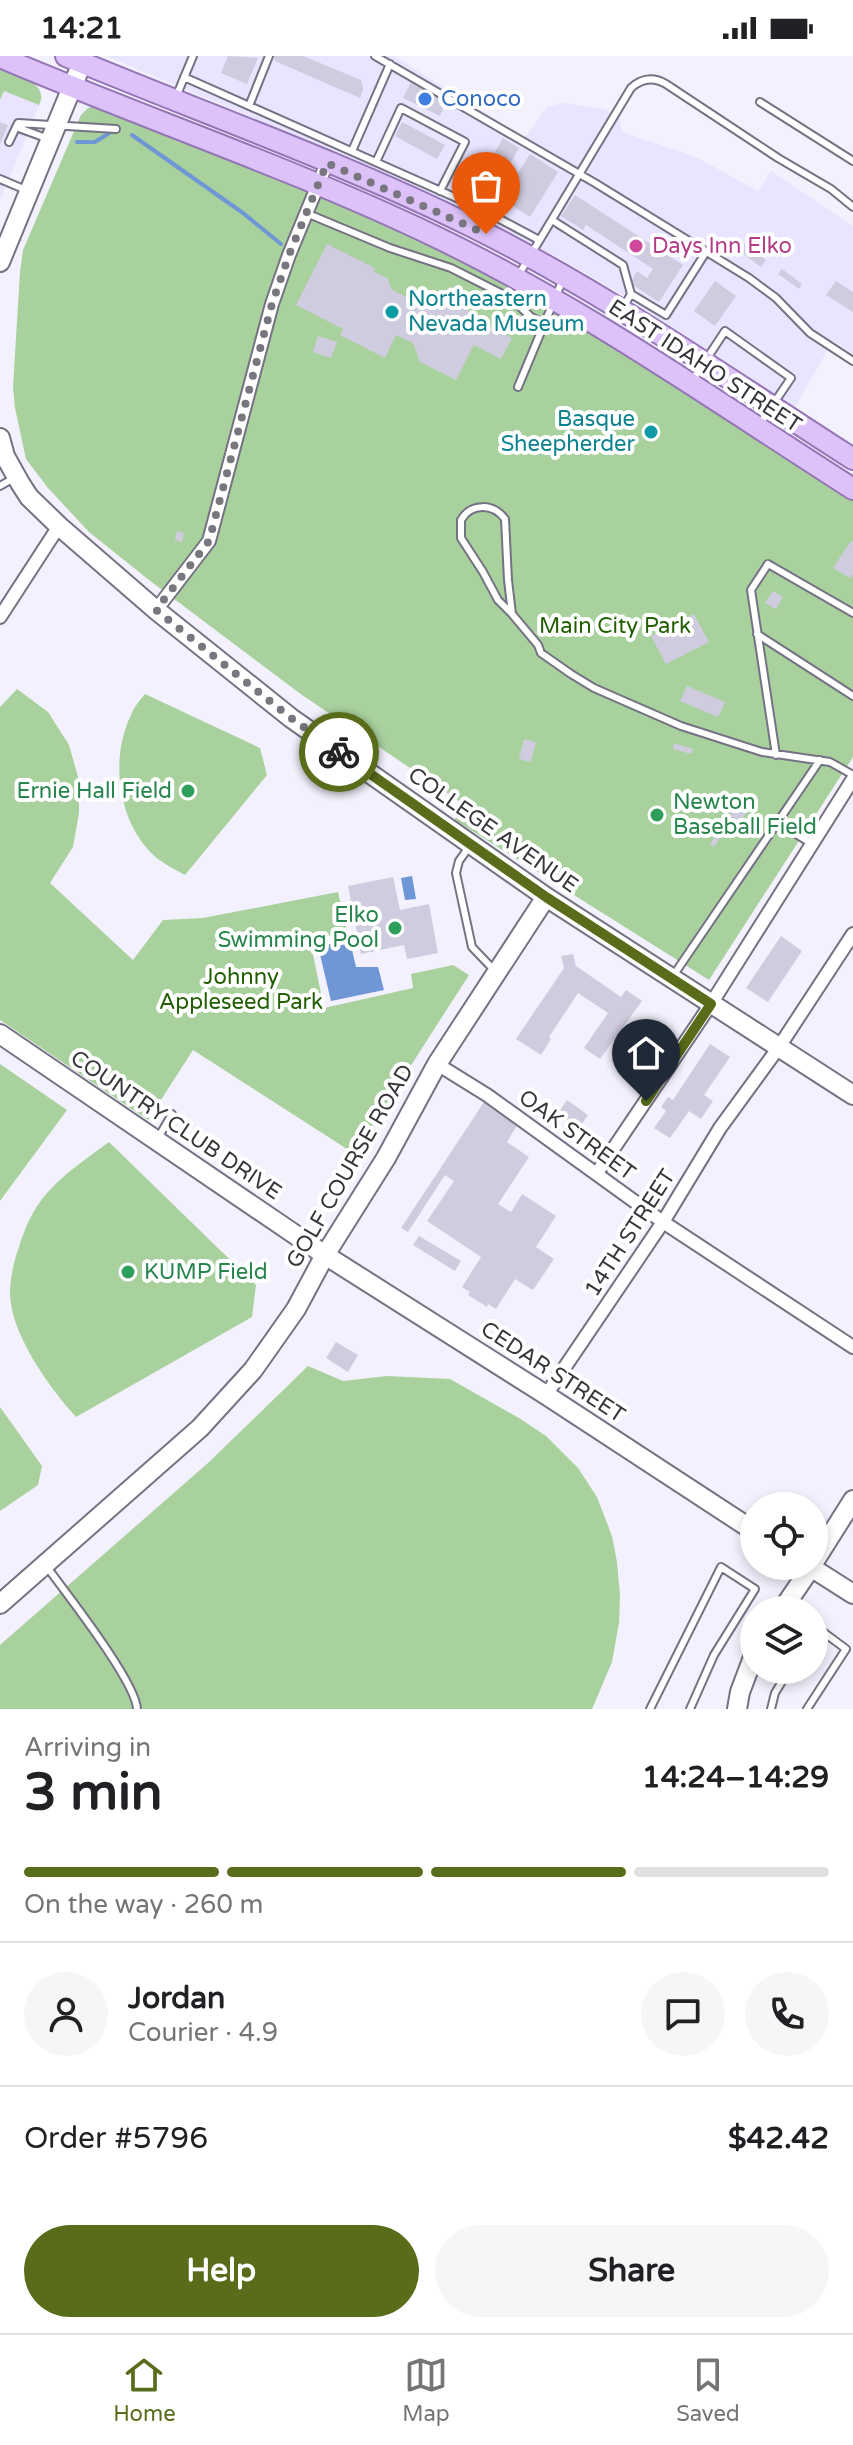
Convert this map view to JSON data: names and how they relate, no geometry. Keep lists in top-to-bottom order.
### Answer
{
  "streets": {
    "main road": ["EAST IDAHO STREET"],
    "street": [
      "COLLEGE AVENUE",
      "COUNTRY CLUB DRIVE",
      "OAK STREET",
      "GOLF COURSE ROAD",
      "14TH STREET",
      "CEDAR STREET"
    ]
  },
  "crossings": [
    ["COLLEGE AVENUE", "GOLF COURSE ROAD"],
    ["COLLEGE AVENUE", "14TH STREET"],
    ["COUNTRY CLUB DRIVE", "GOLF COURSE ROAD"],
    ["COUNTRY CLUB DRIVE", "CEDAR STREET"],
    ["OAK STREET", "GOLF COURSE ROAD"],
    ["OAK STREET", "14TH STREET"],
    ["GOLF COURSE ROAD", "CEDAR STREET"],
    ["14TH STREET", "CEDAR STREET"]
  ],
  "parks": ["Main City Park", "Johnny Appleseed Park"],
  "places": [
    "Conoco",
    "Days Inn Elko",
    "Northeastern Nevada Museum",
    "Basque Sheepherder",
    "Ernie Hall Field",
    "Newton Baseball Field",
    "Elko Swimming Pool",
    "KUMP Field"
  ],
  "page": {
    "status": "14:21",
    "heading": ["3 min", "Arriving in", "14:24–14:29"],
    "panel": [
      "Jordan",
      "Courier · 4.9",
      "Order #5796",
      "$42.42"
    ],
    "bar": "On the way · 260 m",
    "buttons": ["Help", "Share"],
    "tabs": ["Home", "Map", "Saved"]
  }
}
